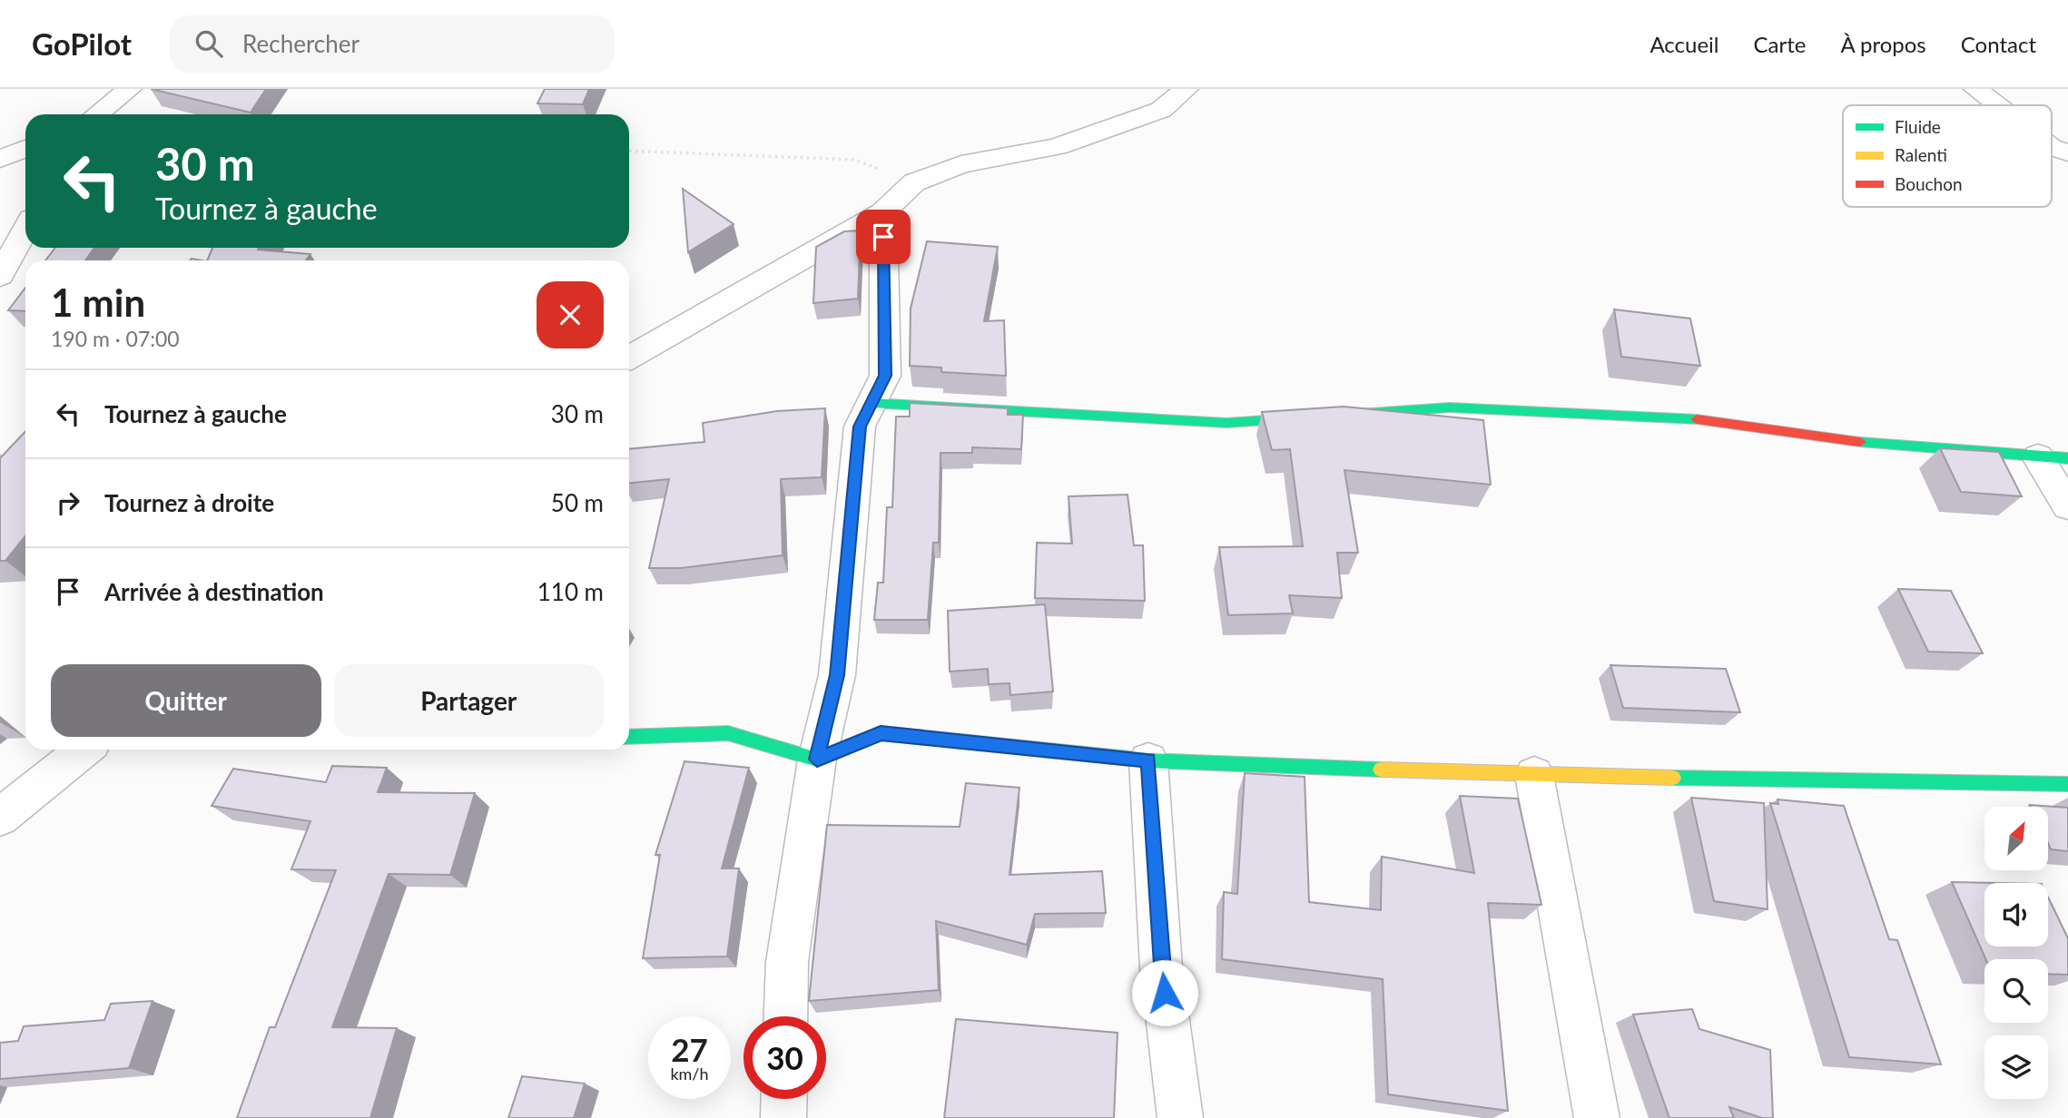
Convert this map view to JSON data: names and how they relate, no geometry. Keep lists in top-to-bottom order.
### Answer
{
  "legend": ["Fluide", "Ralenti", "Bouchon"],
  "north": "top right",
  "page": {
    "header": "GoPilot",
    "search": "Rechercher",
    "nav": [
      "Accueil",
      "Carte",
      "À propos",
      "Contact"
    ],
    "turn": ["30 m", "Tournez à gauche"],
    "heading": ["1 min", "190 m · 07:00"],
    "list": [
      {
        "name": "Tournez à gauche",
        "value": "30 m"
      },
      {
        "name": "Tournez à droite",
        "value": "50 m"
      },
      {
        "name": "Arrivée à destination",
        "value": "110 m"
      }
    ],
    "buttons": ["Quitter", "Partager"],
    "speed": "27 km/h",
    "limit": "30"
  }
}
